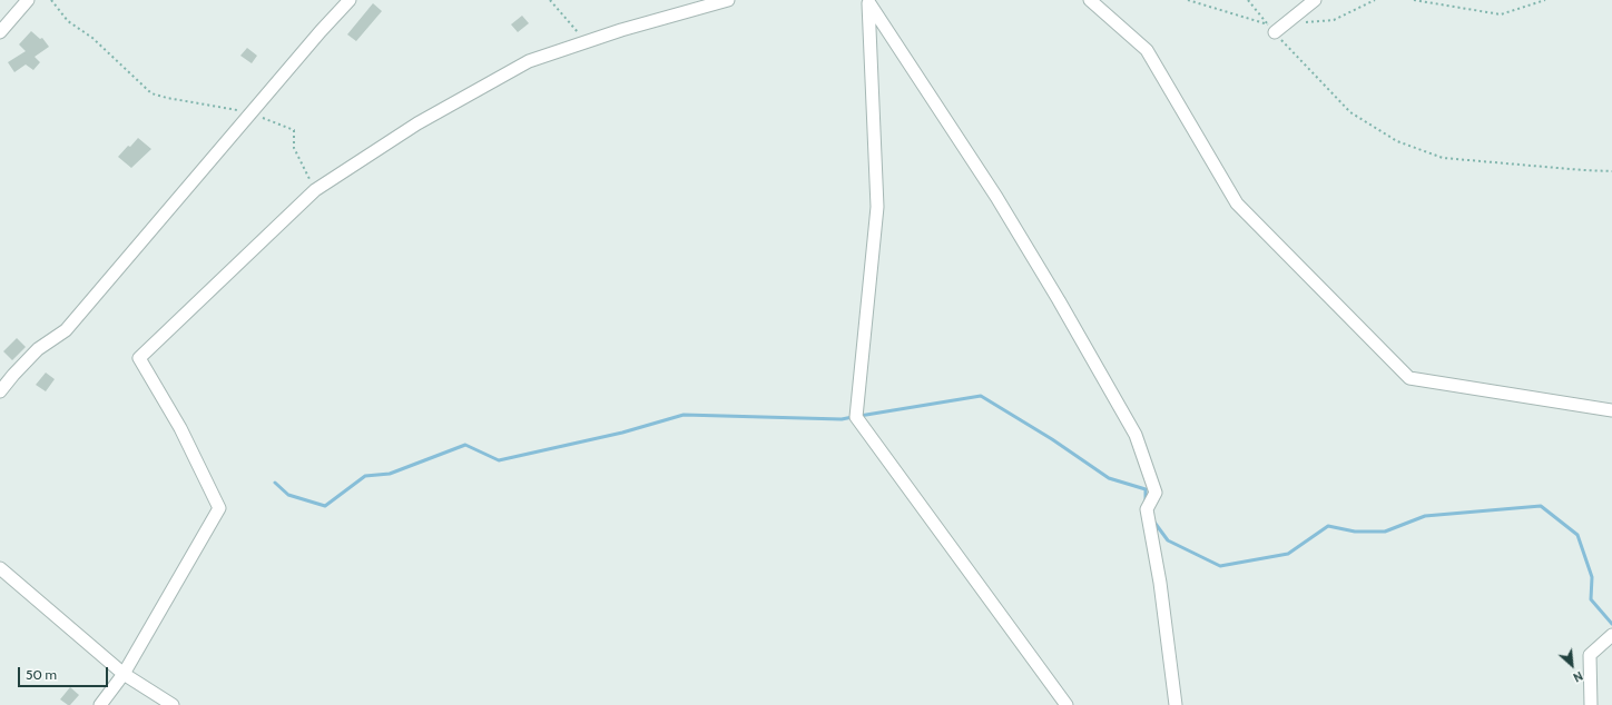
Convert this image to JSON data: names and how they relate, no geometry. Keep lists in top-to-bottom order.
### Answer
{
  "scale_bar": "50 m",
  "north": "bottom right"
}
